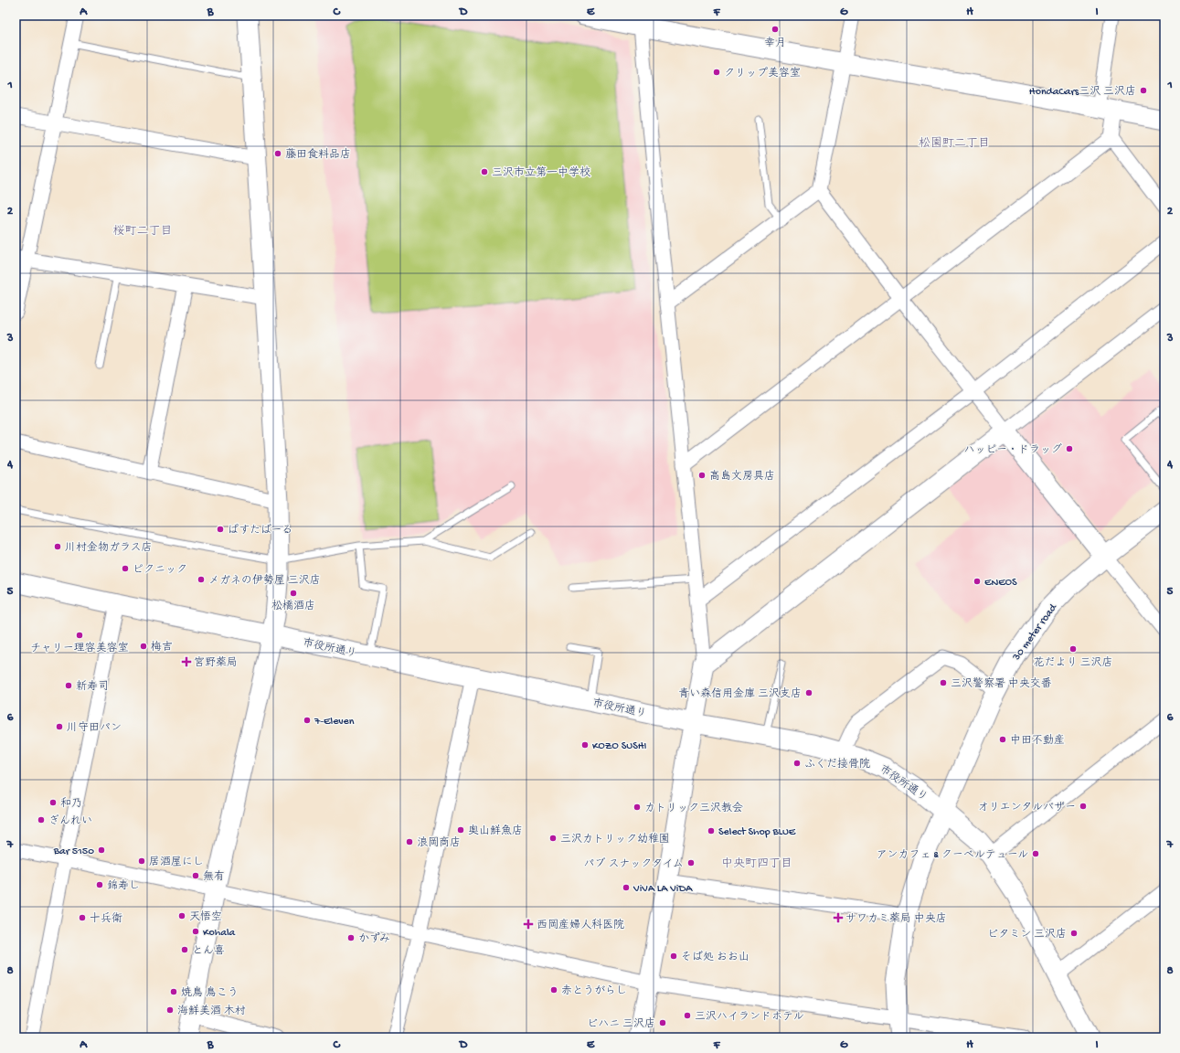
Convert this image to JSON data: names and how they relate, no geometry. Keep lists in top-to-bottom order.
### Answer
{
  "streets": {
    "street": ["30 meter road", "市役所通り"]
  },
  "crossings": [
    ["30 meter road", "市役所通り"]
  ],
  "districts": ["松園町二丁目", "桜町二丁目", "中央町四丁目"],
  "places": {
    "other": [
      "幸月",
      "クリップ美容室",
      "HondaCars三沢 三沢店",
      "藤田食料品店",
      "三沢市立第一中学校",
      "ハッピー・ドラッグ",
      "高島文房具店",
      "ぱすたばーる",
      "川村金物ガラス店",
      "ピクニック",
      "メガネの伊勢屋 三沢店",
      "ENEOS",
      "松橋酒店",
      "チャリー理容美容室",
      "梅吉",
      "花だより 三沢店",
      "三沢警察署 中央交番",
      "新寿司",
      "青い森信用金庫 三沢支店",
      "7-Eleven",
      "川守田パン",
      "中田不動産",
      "KOZO SUSHI",
      "ふくだ接骨院",
      "和乃",
      "オリエンタルバザー",
      "カトリック三沢教会",
      "ぎんれい",
      "奥山鮮魚店",
      "Select Shop BLUE",
      "三沢カトリック幼稚園",
      "浪岡商店",
      "Bar 5150",
      "アンカフェ & クーベルテュール",
      "居酒屋にし",
      "パブ スナックタイム",
      "無有",
      "錦寿し",
      "ViVA LA ViDA",
      "天悟空",
      "十兵衛",
      "Kohala",
      "ビタミン 三沢店",
      "かずみ",
      "とん喜",
      "そば処 おお山",
      "赤とうがらし",
      "焼鳥 鳥こう",
      "海鮮美酒 木村",
      "三沢ハイランドホテル",
      "ビハニ 三沢店"
    ],
    "health": ["宮野薬局", "サワカミ薬局 中央店", "西岡産婦人科医院"]
  },
  "grid": {
    "columns": [
      "A",
      "B",
      "C",
      "D",
      "E",
      "F",
      "G",
      "H",
      "I"
    ],
    "rows": [
      "1",
      "2",
      "3",
      "4",
      "5",
      "6",
      "7",
      "8"
    ]
  }
}
